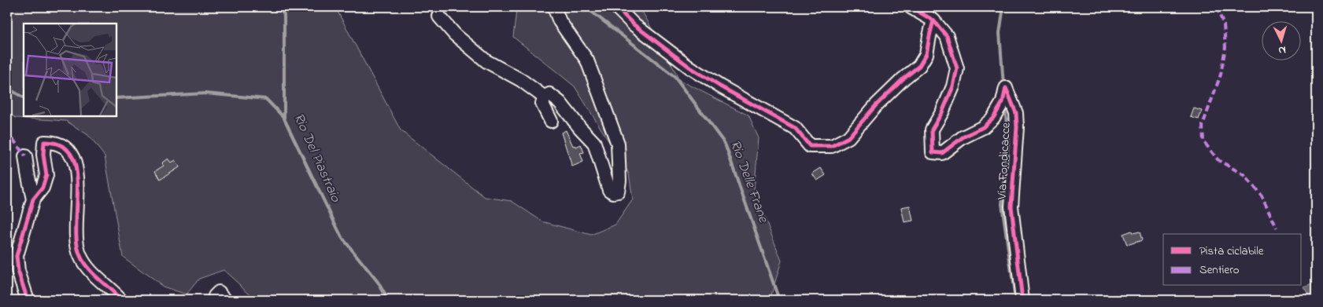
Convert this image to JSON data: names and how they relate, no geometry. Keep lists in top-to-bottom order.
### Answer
{
  "streets": {
    "street": ["Via Fondicacce"]
  },
  "water": ["Rio Del Piastraio", "Rio Delle Frane"],
  "legend": ["Pista ciclabile", "Sentiero"],
  "north": "bottom"
}
